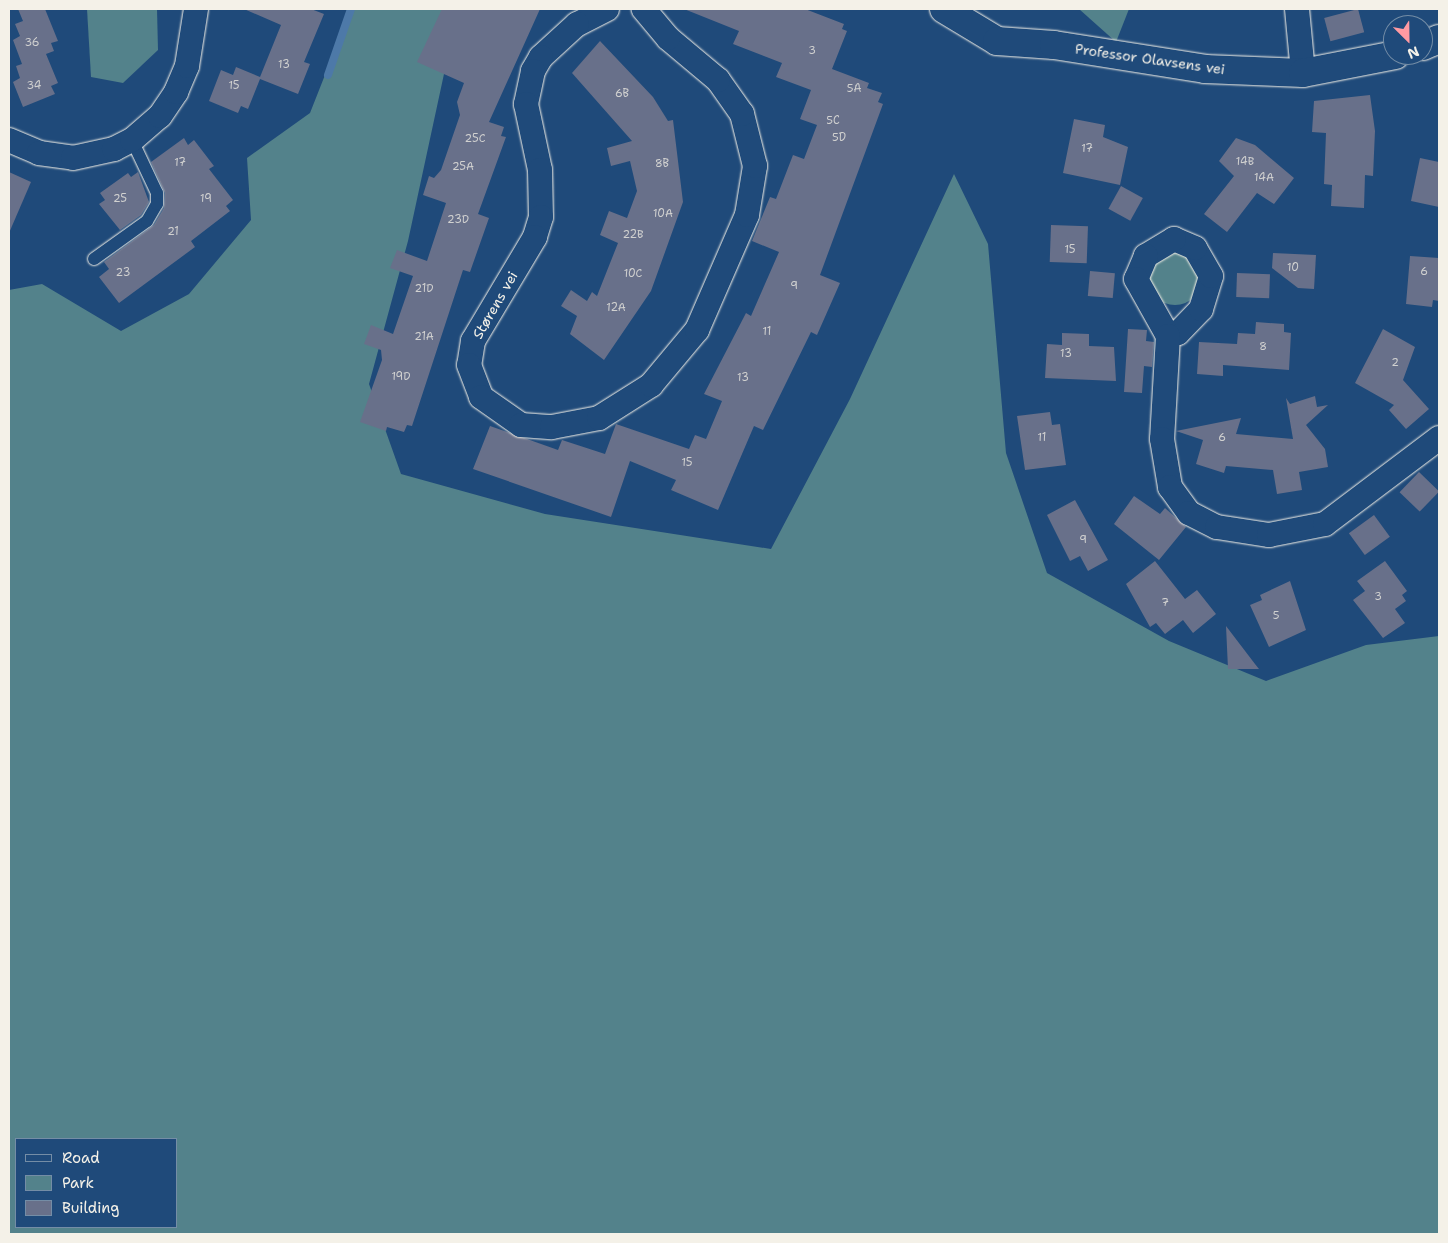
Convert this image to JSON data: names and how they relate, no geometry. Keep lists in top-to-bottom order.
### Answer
{
  "streets": {
    "street": ["Professor Olavsens vei", "Størens vei"]
  },
  "house_numbers": [
    "36",
    "3",
    "13",
    "34",
    "15",
    "5A",
    "6B",
    "5C",
    "5D",
    "25C",
    "17",
    "14B",
    "17",
    "8B",
    "25A",
    "14A",
    "25",
    "19",
    "10A",
    "23D",
    "21",
    "22B",
    "15",
    "10",
    "6",
    "23",
    "10C",
    "9",
    "21D",
    "12A",
    "11",
    "21A",
    "8",
    "13",
    "2",
    "19D",
    "13",
    "11",
    "6",
    "15",
    "9",
    "3",
    "7",
    "5"
  ],
  "legend": ["Road", "Park", "Building"],
  "north": "bottom right"
}
